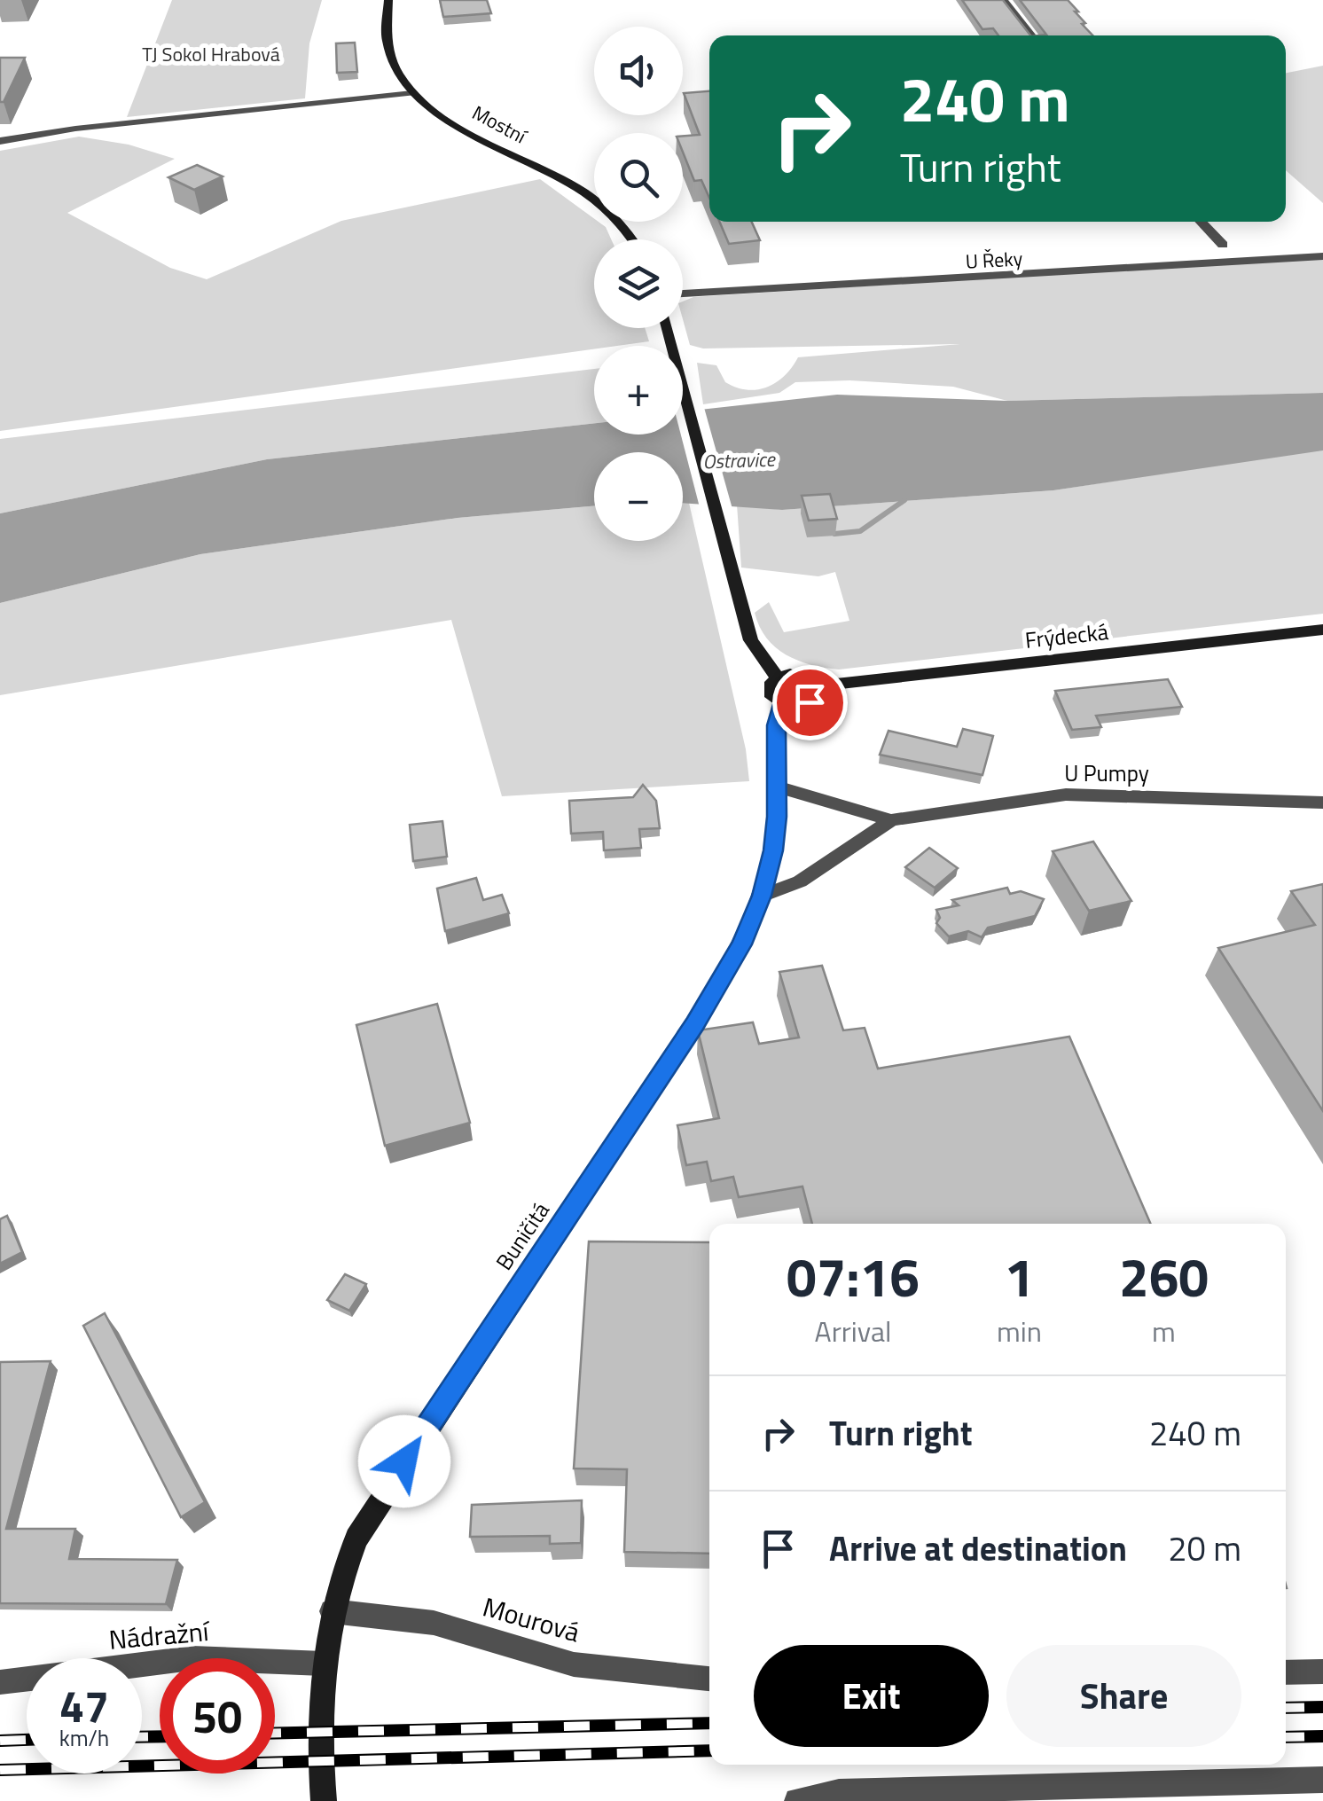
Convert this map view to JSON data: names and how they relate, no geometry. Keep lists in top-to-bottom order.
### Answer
{
  "streets": {
    "main road": ["Mostní", "Frýdecká", "Buničitá"],
    "street": [
      "U Řeky",
      "U Pumpy",
      "Mourová",
      "Nádražní"
    ]
  },
  "crossings": [
    ["Frýdecká", "Buničitá"],
    ["U Pumpy", "Buničitá"],
    ["Buničitá", "Mourová"],
    ["Buničitá", "Nádražní"]
  ],
  "water": ["Ostravice"],
  "parks": ["TJ Sokol Hrabová"],
  "page": {
    "map_buttons": ["+", "−"],
    "turn": ["240 m", "Turn right"],
    "eta": [
      "07:16",
      "Arrival",
      "1",
      "min",
      "260",
      "m"
    ],
    "list": [
      {
        "name": "Turn right",
        "value": "240 m"
      },
      {
        "name": "Arrive at destination",
        "value": "20 m"
      }
    ],
    "buttons": ["Exit", "Share"],
    "speed": "47 km/h",
    "limit": "50"
  }
}
